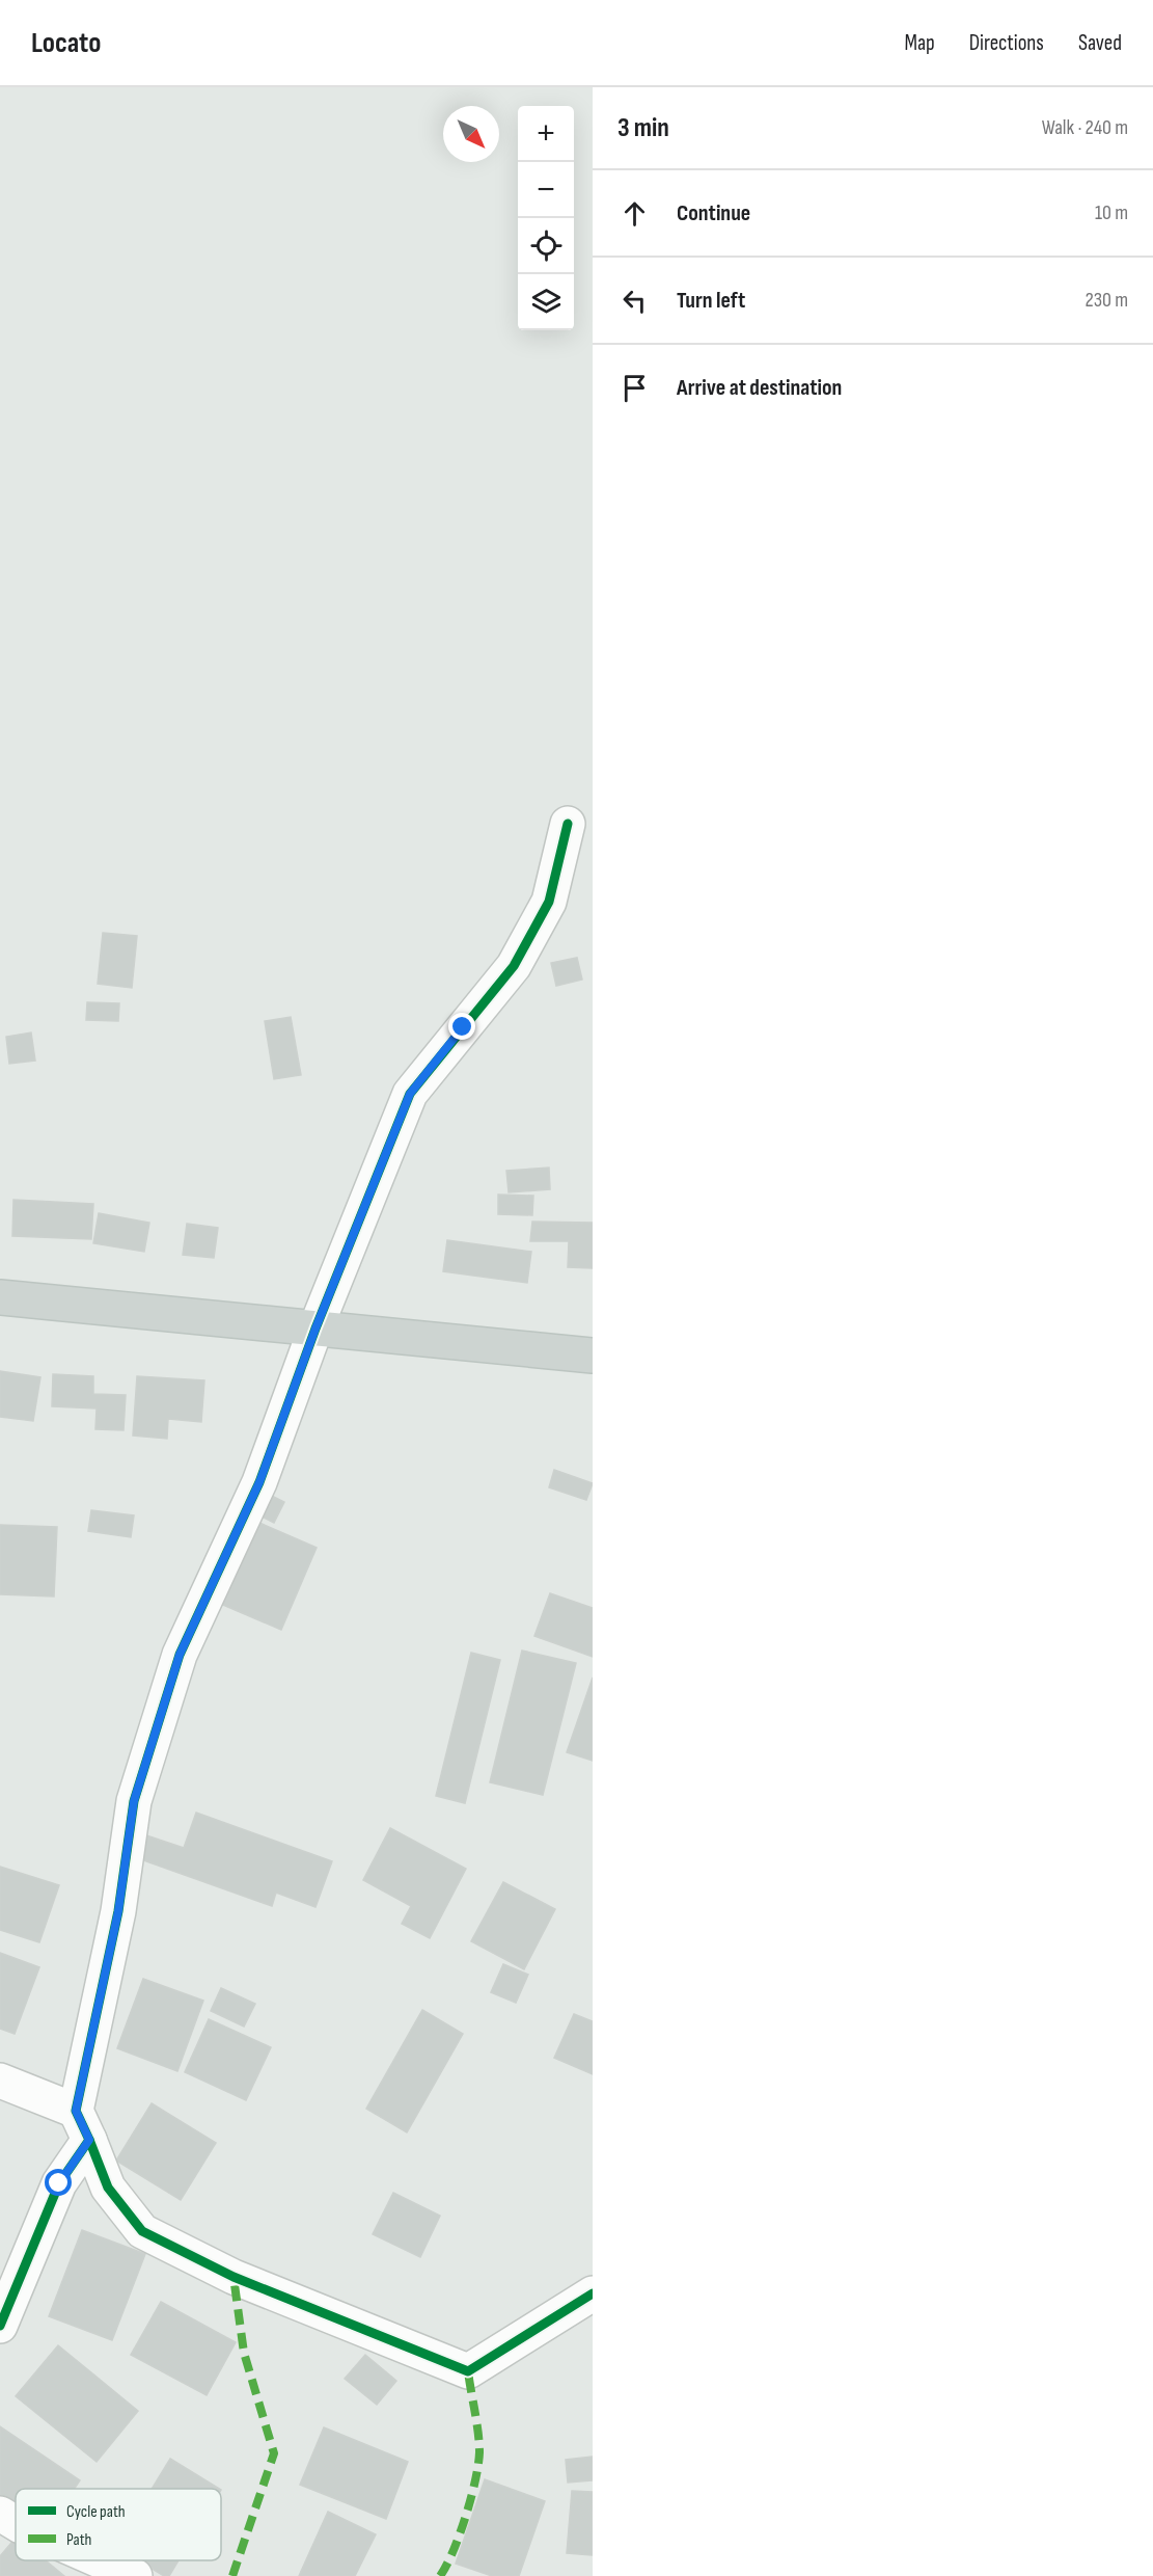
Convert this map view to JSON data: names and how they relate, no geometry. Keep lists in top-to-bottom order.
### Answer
{
  "legend": ["Cycle path", "Path"],
  "north": "bottom right",
  "page": {
    "header": "Locato",
    "nav": ["Map", "Directions", "Saved"],
    "heading": ["3 min", "Walk · 240 m"],
    "map_buttons": ["+", "−"],
    "list": [
      ["Continue", "10 m"],
      ["Turn left", "230 m"],
      "Arrive at destination"
    ]
  }
}
